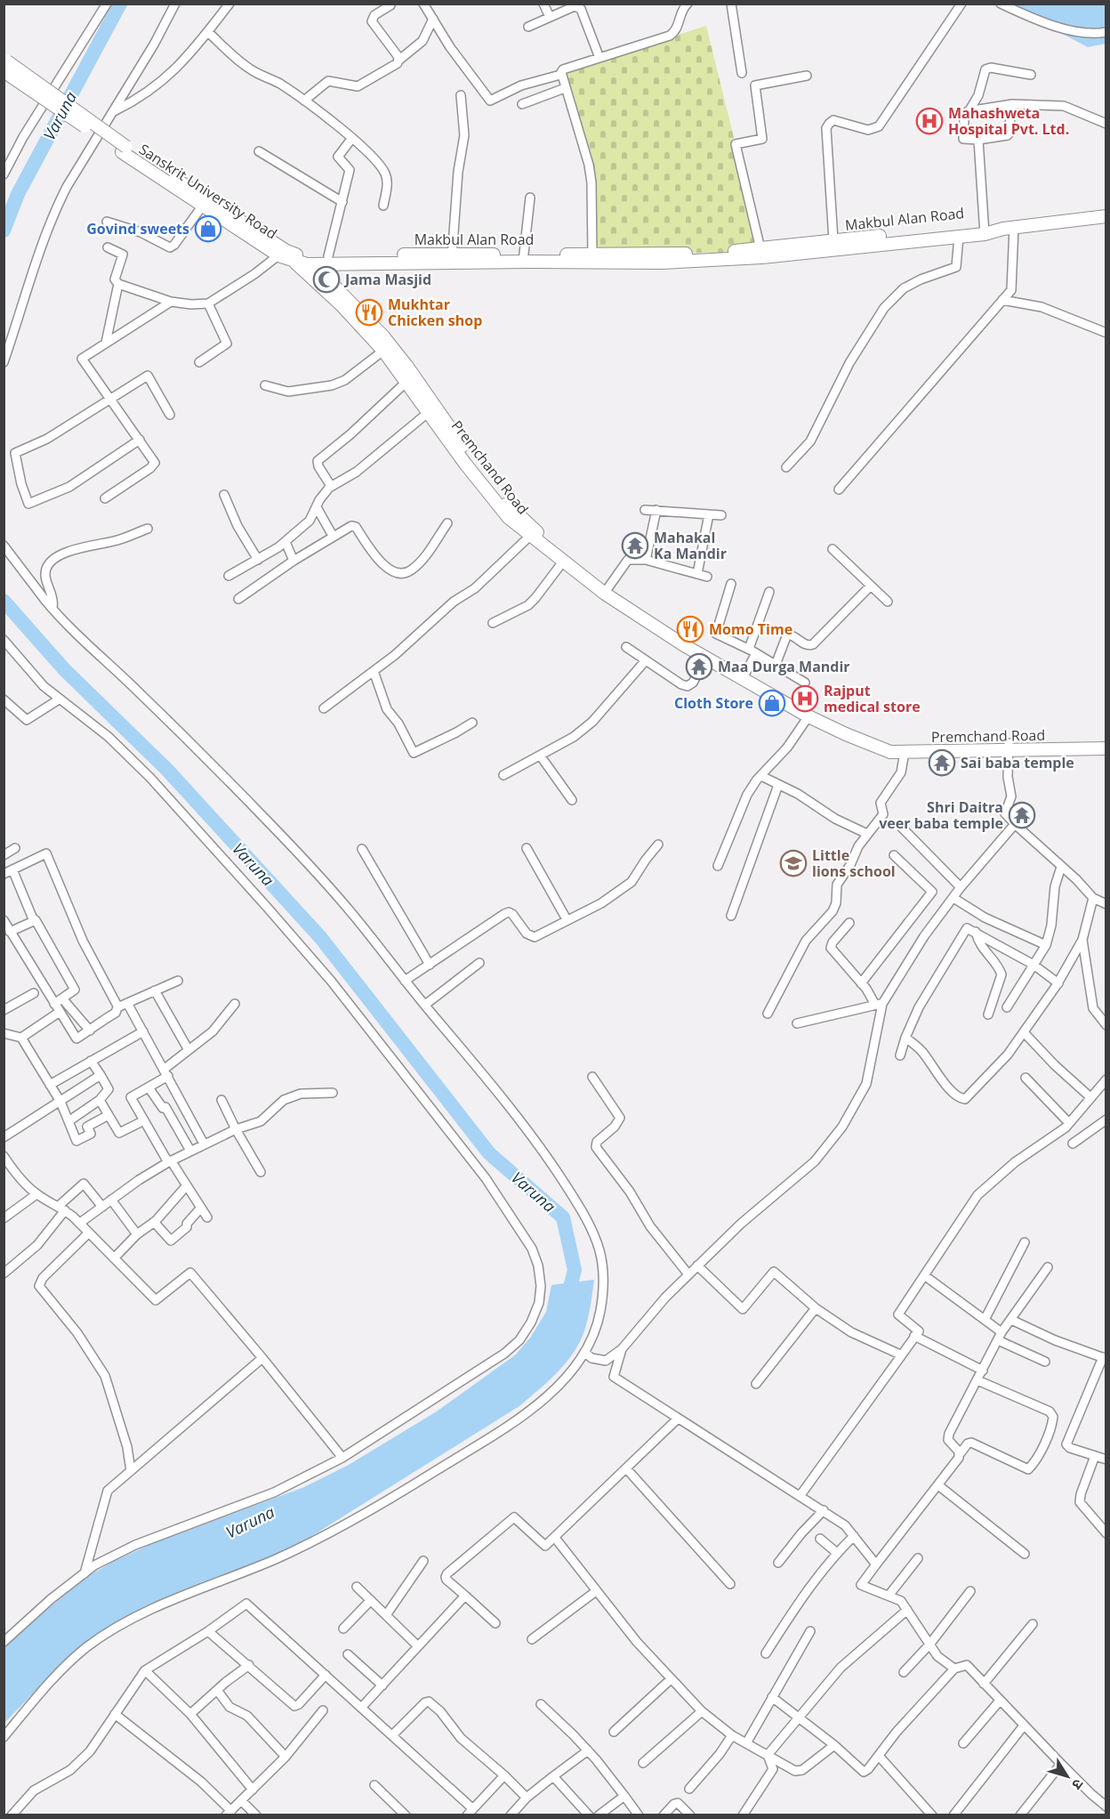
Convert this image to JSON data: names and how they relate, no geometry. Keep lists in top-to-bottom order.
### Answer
{
  "streets": {
    "highway": ["Sanskrit University Road", "Makbul Alan Road", "Premchand Road"]
  },
  "crossings": [
    ["Sanskrit University Road", "Makbul Alan Road"],
    ["Makbul Alan Road", "Premchand Road"]
  ],
  "water": ["Varuna"],
  "places": {
    "hospital": ["Mahashweta Hospital Pvt. Ltd.", "Rajput medical store"],
    "shop": ["Govind sweets", "Cloth Store"],
    "mosque": ["Jama Masjid"],
    "restaurant": ["Mukhtar Chicken shop", "Momo Time"],
    "temple": [
      "Mahakal Ka Mandir",
      "Maa Durga Mandir",
      "Sai baba temple",
      "Shri Daitra veer baba temple"
    ],
    "school or university": ["Little lions school"]
  },
  "north": "bottom right"
}
